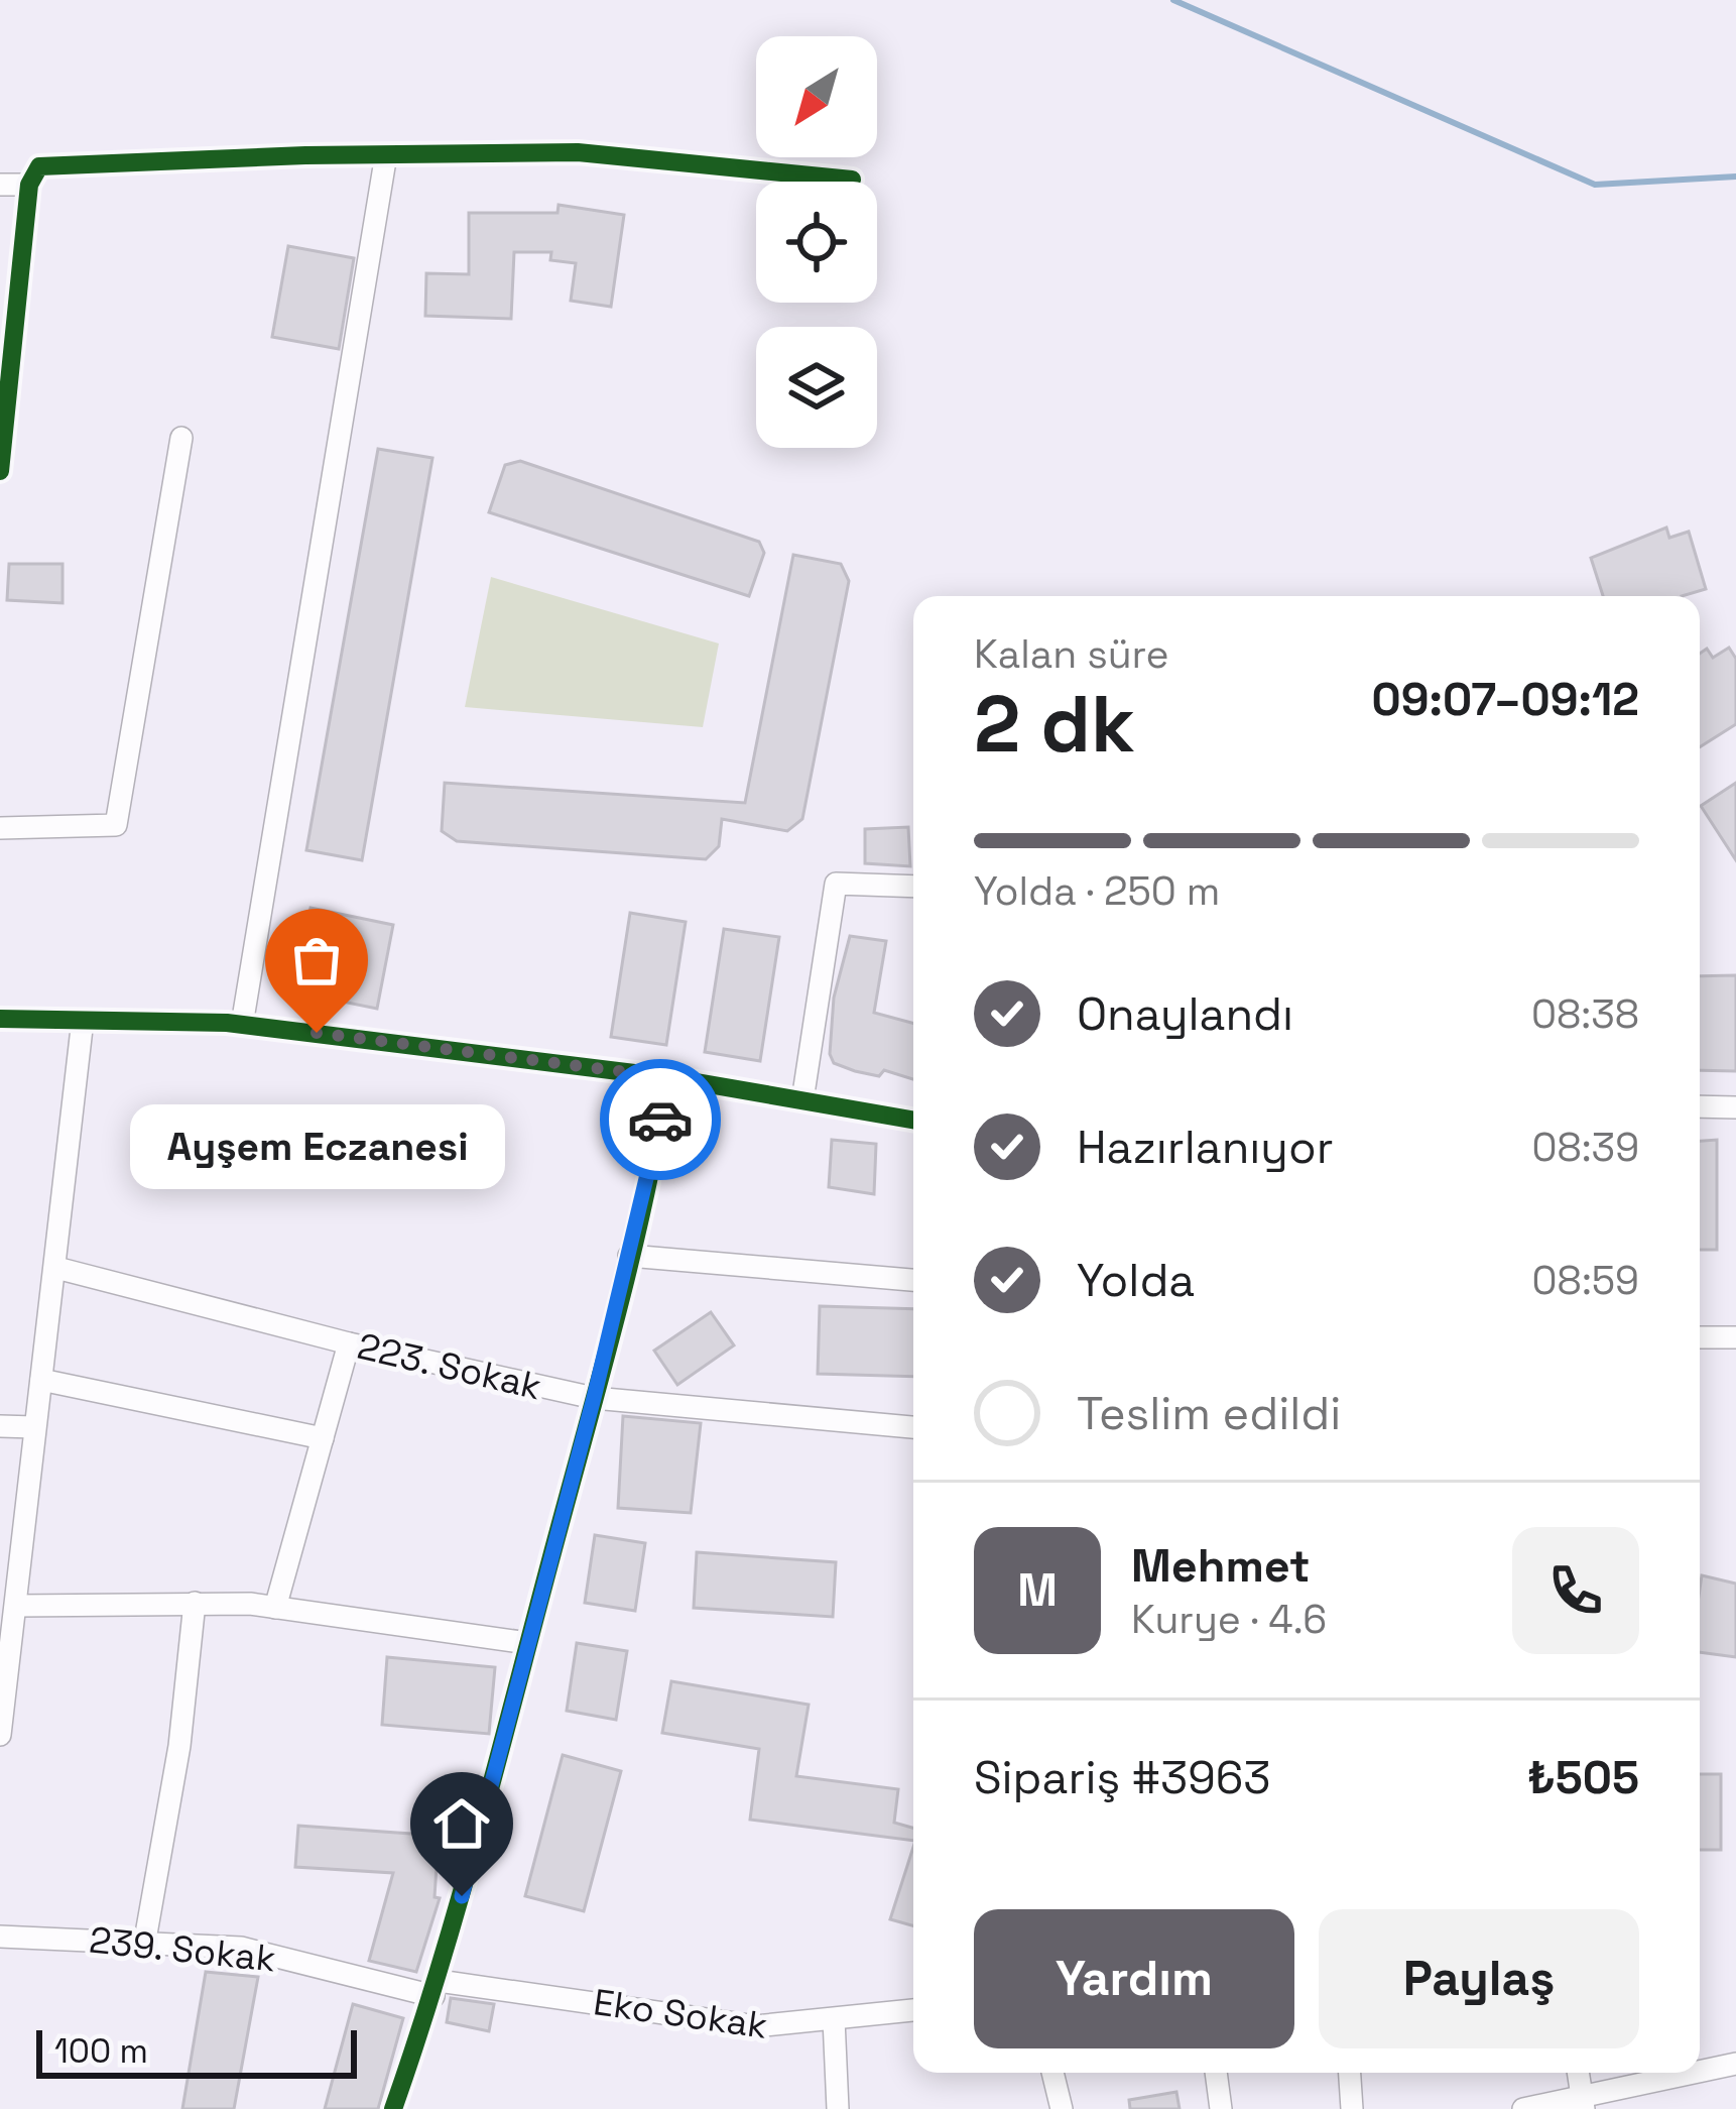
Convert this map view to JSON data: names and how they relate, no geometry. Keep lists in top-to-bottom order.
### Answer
{
  "streets": {
    "street": ["223. Sokak", "239. Sokak", "Eko Sokak"]
  },
  "crossings": [
    ["239. Sokak", "Eko Sokak"]
  ],
  "places": ["Ayşem Eczanesi"],
  "scale_bar": "100 m",
  "north": "bottom left",
  "page": {
    "heading": ["2 dk", "Kalan süre", "09:07–09:12"],
    "panel": [
      "Mehmet",
      "Kurye · 4.6",
      "Sipariş #3963",
      "₺505"
    ],
    "bar": "Yolda · 250 m",
    "list": [
      ["Onaylandı", "08:38"],
      ["Hazırlanıyor", "08:39"],
      ["Yolda", "08:59"],
      "Teslim edildi"
    ],
    "bubble": "Ayşem Eczanesi",
    "round": "M",
    "buttons": ["Yardım", "Paylaş"],
    "scale": "100 m"
  }
}
